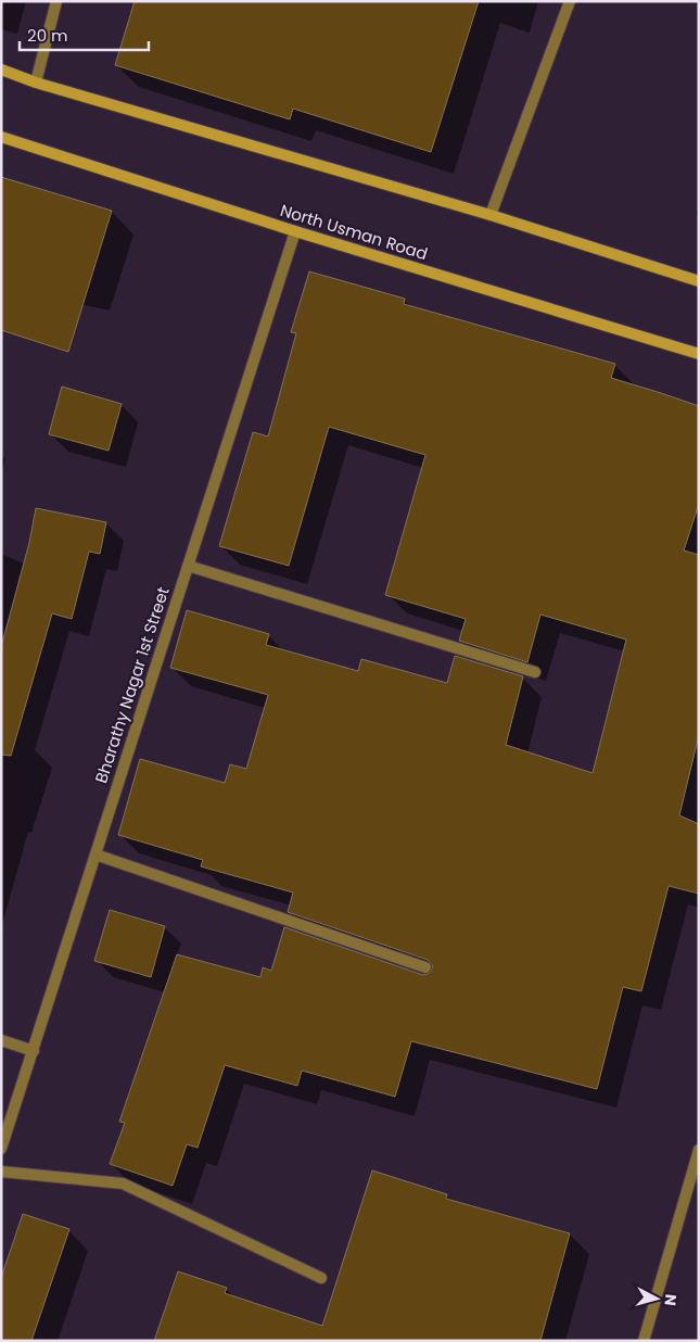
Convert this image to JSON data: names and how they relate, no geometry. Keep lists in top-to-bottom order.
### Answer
{
  "streets": {
    "main road": ["North Usman Road"],
    "street": ["Bharathy Nagar 1st Street"]
  },
  "crossings": [
    ["North Usman Road", "Bharathy Nagar 1st Street"]
  ],
  "scale_bar": "20 m",
  "north": "right"
}
